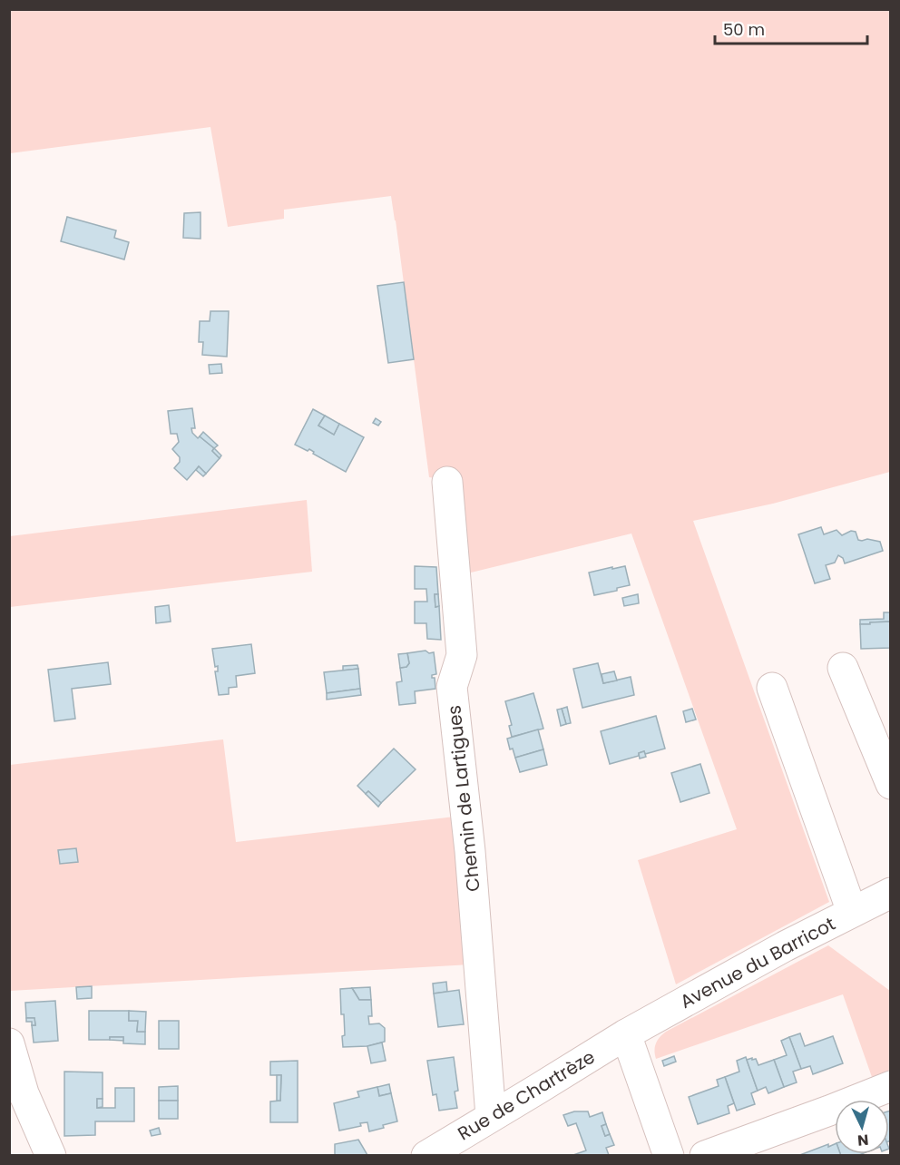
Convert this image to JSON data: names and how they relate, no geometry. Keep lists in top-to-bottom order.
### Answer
{
  "streets": {
    "street": ["Chemin de Lartigues", "Avenue du Barricot", "Rue de Chartrèze"]
  },
  "crossings": [
    ["Chemin de Lartigues", "Rue de Chartrèze"],
    ["Avenue du Barricot", "Rue de Chartrèze"]
  ],
  "scale_bar": "50 m",
  "north": "bottom"
}
